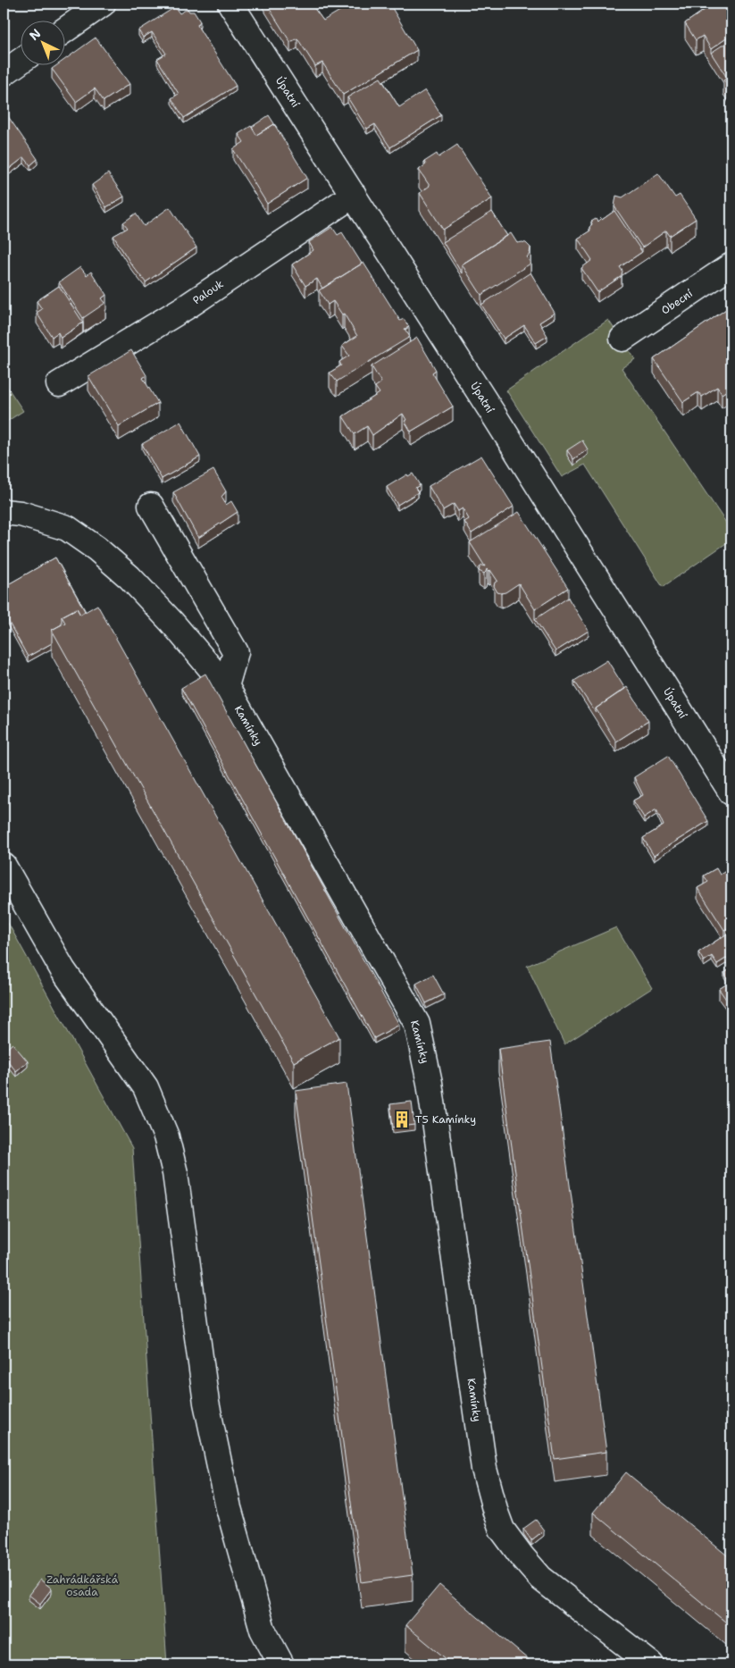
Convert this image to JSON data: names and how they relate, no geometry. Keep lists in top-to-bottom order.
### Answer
{
  "streets": {
    "street": [
      "Úpatní",
      "Palouk",
      "Obecní",
      "Kamínky"
    ]
  },
  "crossings": [
    ["Úpatní", "Palouk"]
  ],
  "parks": ["Zahrádkářská osada"],
  "places": {
    "building": ["T5 Kamínky"]
  },
  "north": "top left"
}
